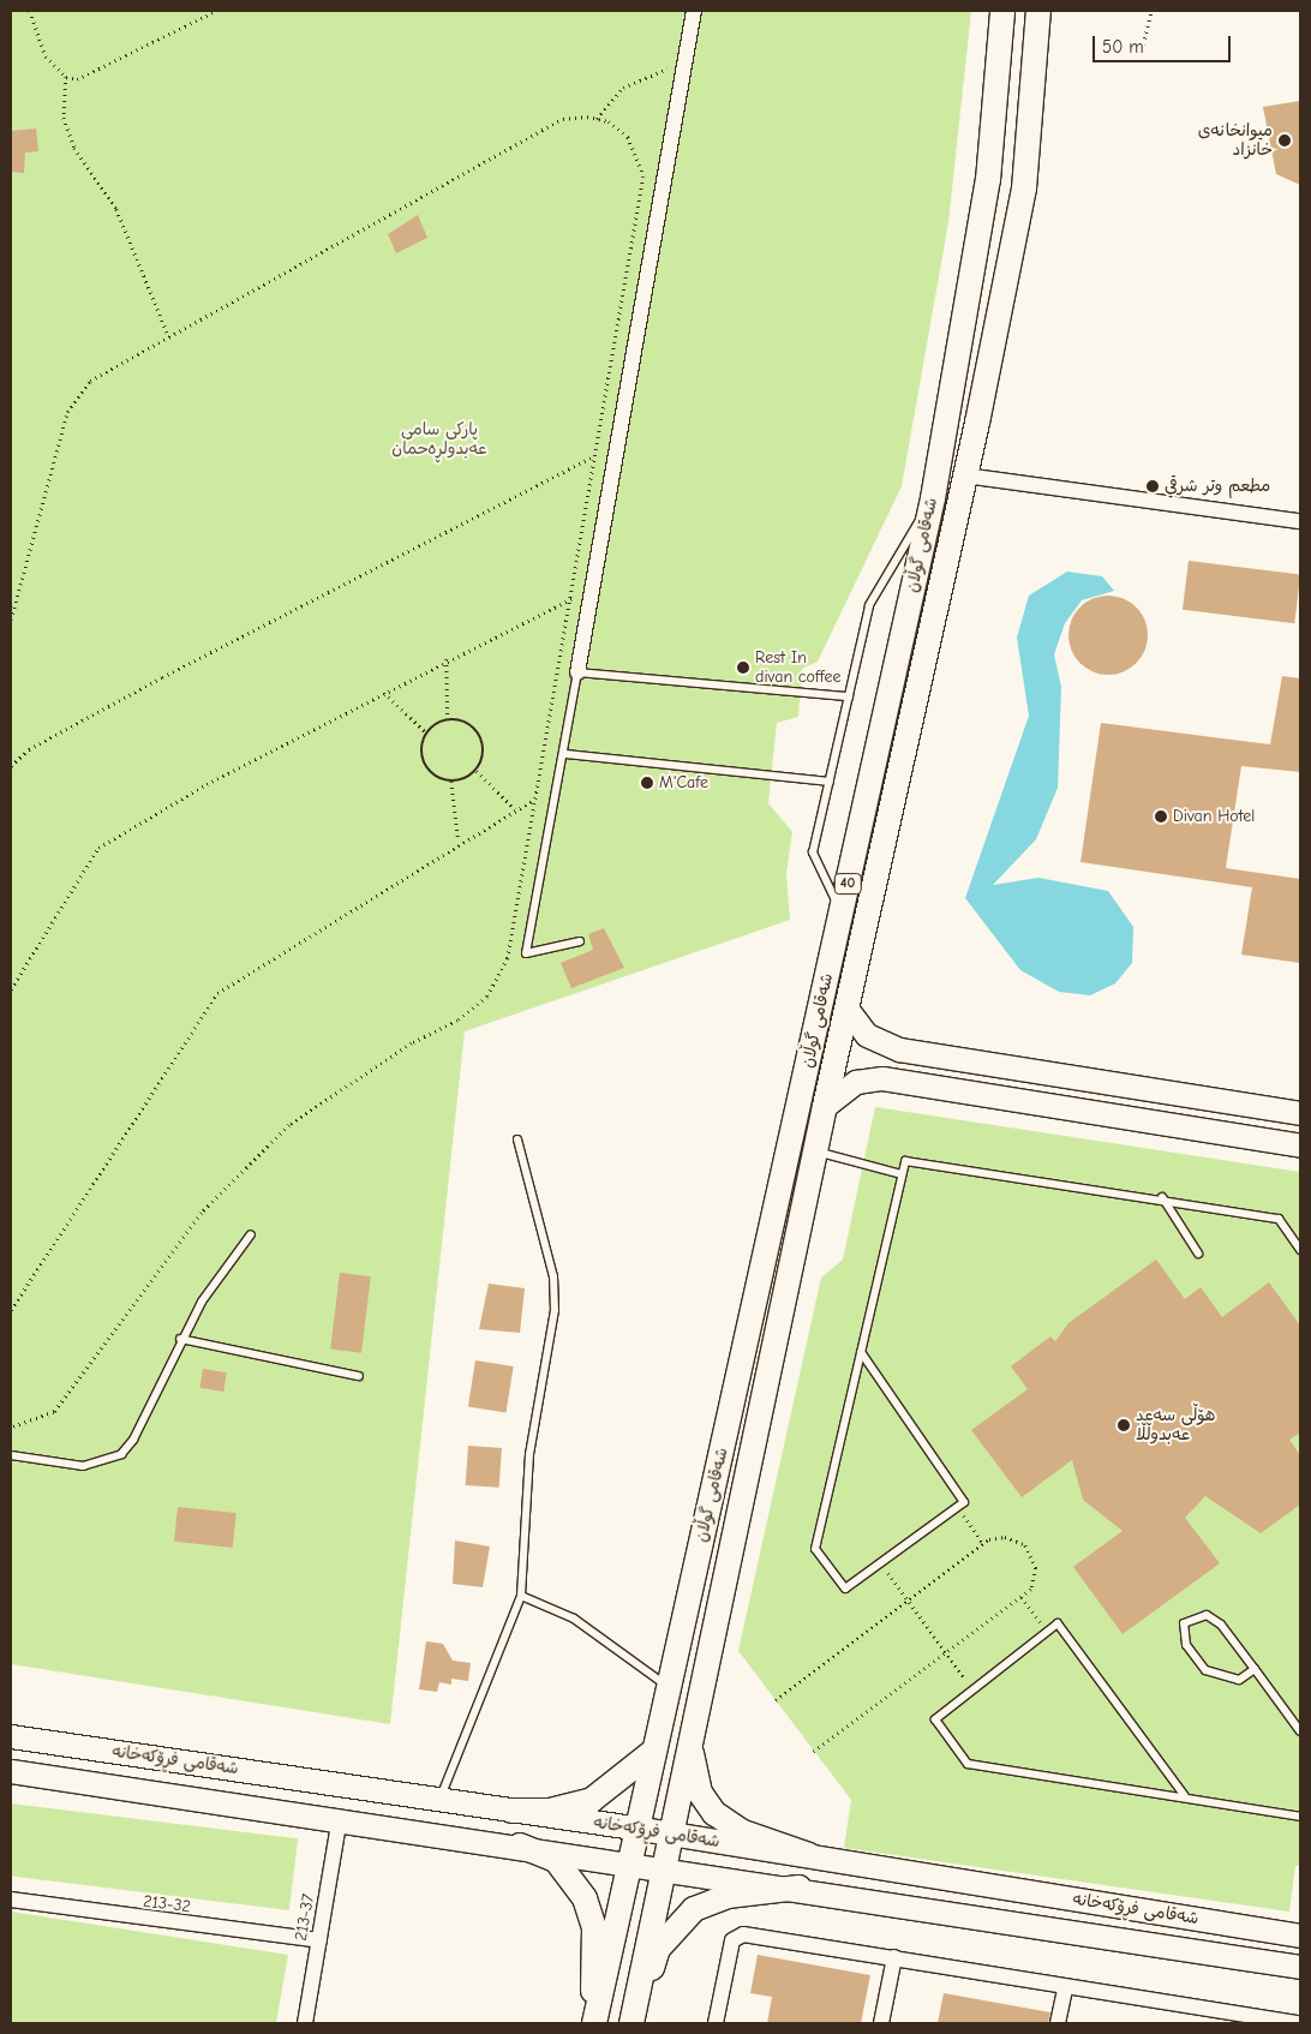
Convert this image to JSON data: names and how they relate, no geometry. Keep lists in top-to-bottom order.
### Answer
{
  "streets": {
    "main road": ["شەقامی گوڵان", "40", "شەقامی فڕۆکەخانە"],
    "street": ["213-32", "213-37"]
  },
  "crossings": [
    ["شەقامی گوڵان", "شەقامی فڕۆکەخانە"],
    ["شەقامی فڕۆکەخانە", "213-37"],
    ["213-32", "213-37"]
  ],
  "parks": ["پارکی سامی عەبدولڕەحمان"],
  "places": [
    "میوانخانەی خانزاد",
    "مطعم وتر شرقي",
    "Rest In divan coffee",
    "M'Cafe",
    "Divan Hotel",
    "ھۆڵی سەعد عەبدوڵڵا"
  ],
  "scale_bar": "50 m"
}
